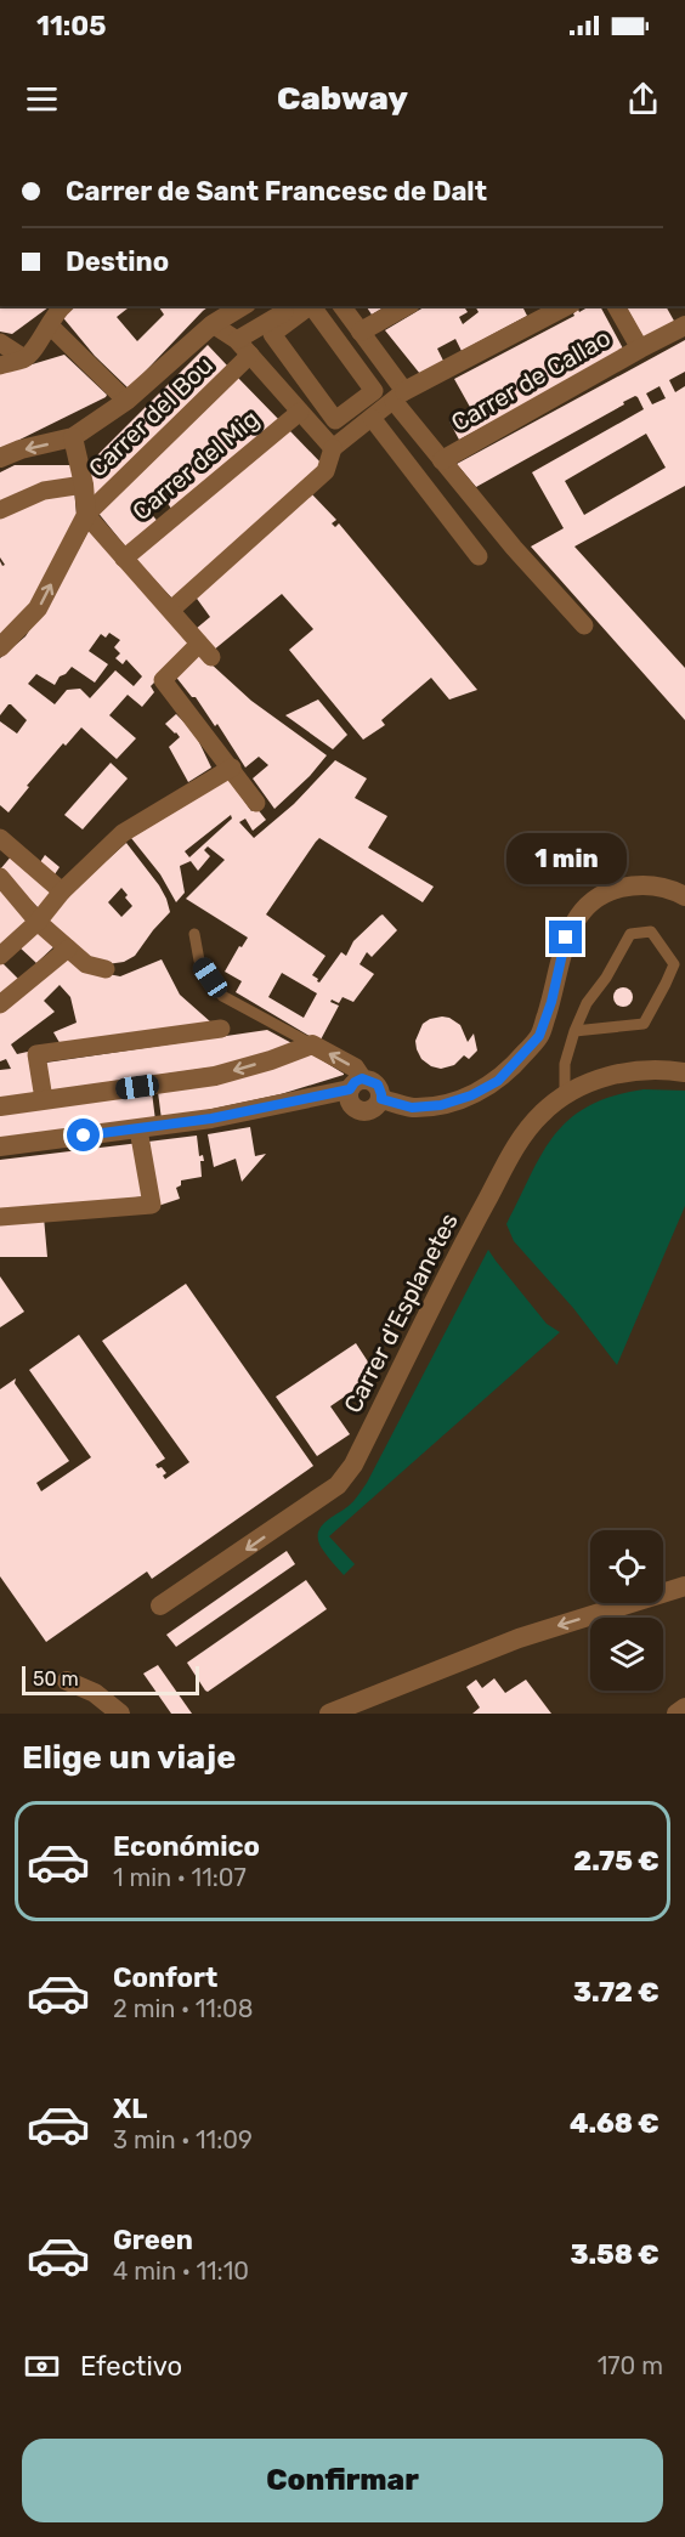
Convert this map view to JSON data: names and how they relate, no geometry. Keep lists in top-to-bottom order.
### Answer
{
  "streets": {
    "street": [
      "Carrer de Callao",
      "Carrer del Bou",
      "Carrer del Mig",
      "Carrer d'Esplanetes"
    ]
  },
  "one_way": ["Carrer d'Esplanetes"],
  "scale_bar": "50 m",
  "page": {
    "status": "11:05",
    "header": "Cabway",
    "banner": ["Carrer de Sant Francesc de Dalt", "Destino"],
    "bubble": "1 min",
    "scale": "50 m",
    "heading": "Elige un viaje",
    "list": [
      {
        "name": "Económico",
        "note": "1 min · 11:07",
        "value": "2.75 €"
      },
      {
        "name": "Confort",
        "note": "2 min · 11:08",
        "value": "3.72 €"
      },
      {
        "name": "XL",
        "note": "3 min · 11:09",
        "value": "4.68 €"
      },
      {
        "name": "Green",
        "note": "4 min · 11:10",
        "value": "3.58 €"
      }
    ],
    "pay": ["Efectivo", "170 m"],
    "buttons": "Confirmar"
  }
}
